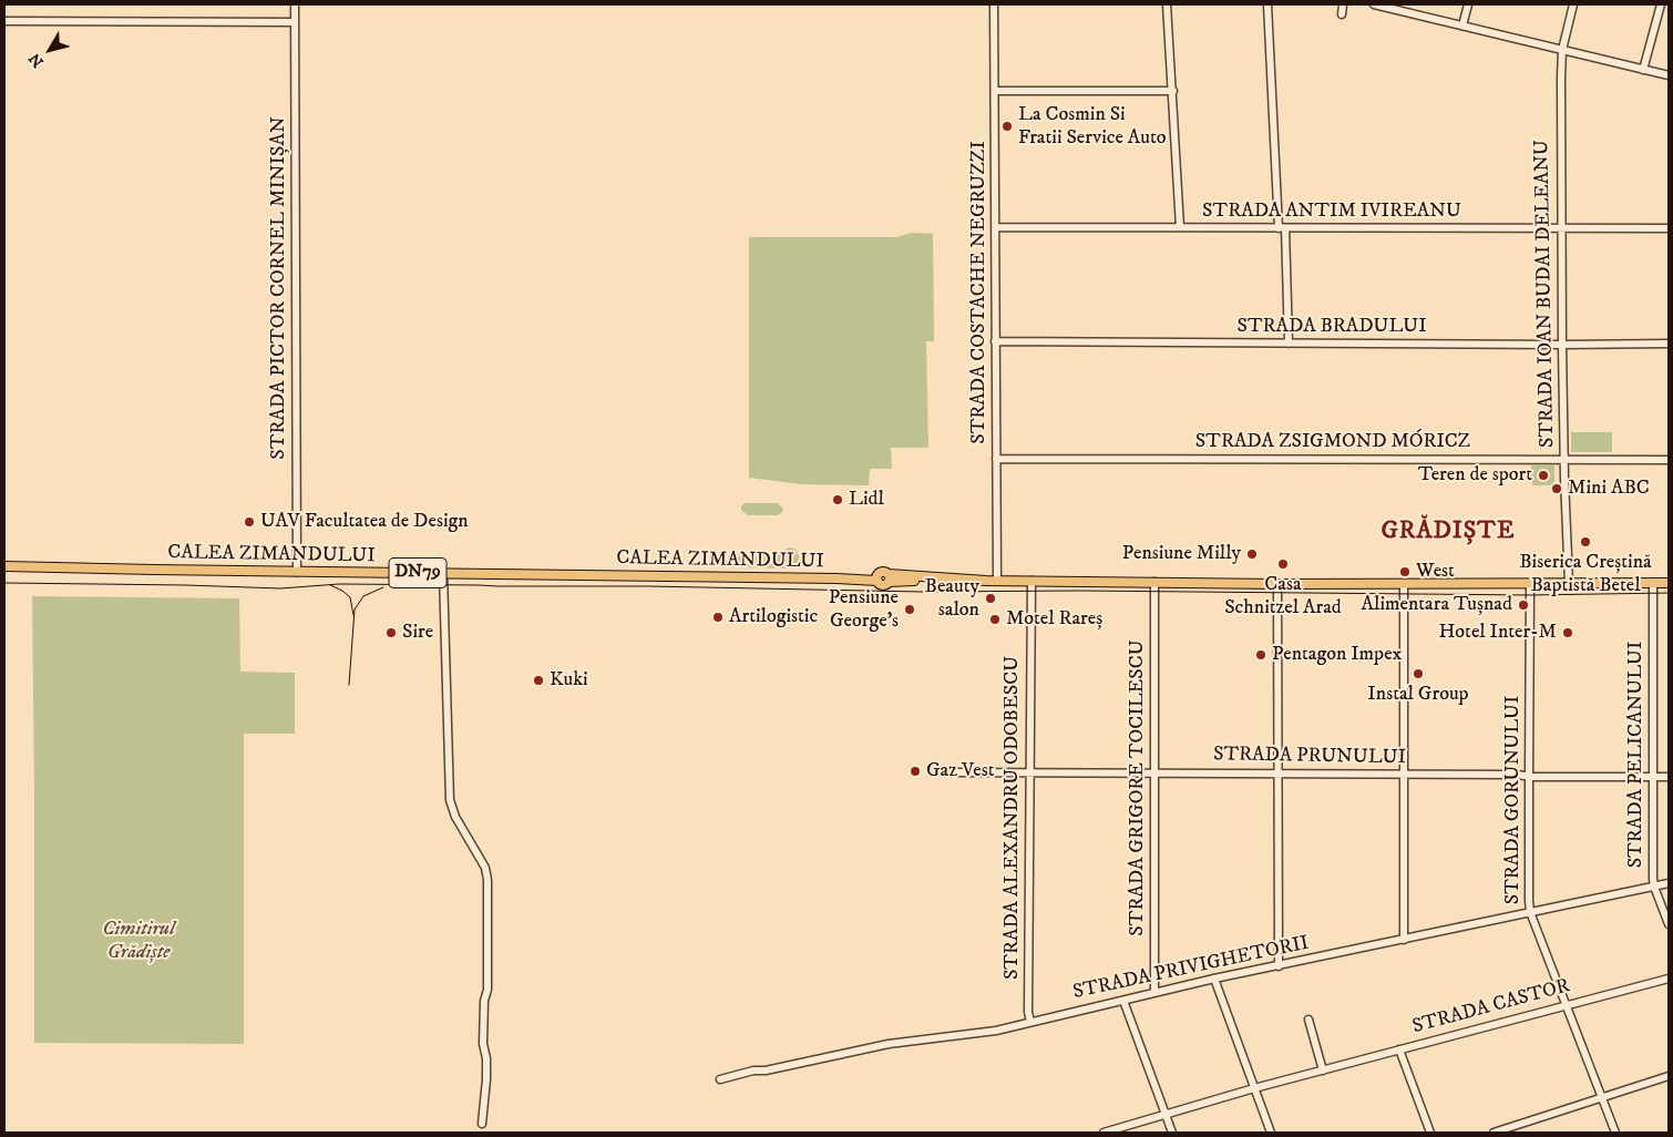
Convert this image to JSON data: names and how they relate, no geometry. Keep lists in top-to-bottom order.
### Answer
{
  "streets": {
    "main road": ["CALEA ZIMANDULUI", "DN79"],
    "street": [
      "STRADA ANTIM IVIREANU",
      "STRADA PICTOR CORNEL MINIȘAN",
      "STRADA COSTACHE NEGRUZZI",
      "STRADA IOAN BUDAI DELEANU",
      "STRADA BRADULUI",
      "STRADA ZSIGMOND MÓRICZ",
      "STRADA PELICANULUI",
      "STRADA PRUNULUI",
      "STRADA GRIGORE TOCILESCU",
      "STRADA GORUNULUI",
      "STRADA ALEXANDRU ODOBESCU",
      "STRADA PRIVIGHETORII",
      "STRADA CASTOR"
    ]
  },
  "crossings": [
    ["STRADA ANTIM IVIREANU", "STRADA COSTACHE NEGRUZZI"],
    ["STRADA ANTIM IVIREANU", "STRADA IOAN BUDAI DELEANU"],
    ["STRADA PICTOR CORNEL MINIȘAN", "CALEA ZIMANDULUI"],
    ["STRADA COSTACHE NEGRUZZI", "STRADA BRADULUI"],
    ["STRADA COSTACHE NEGRUZZI", "STRADA ZSIGMOND MÓRICZ"],
    ["STRADA COSTACHE NEGRUZZI", "CALEA ZIMANDULUI"],
    ["STRADA COSTACHE NEGRUZZI", "DN79"],
    ["STRADA IOAN BUDAI DELEANU", "STRADA BRADULUI"],
    ["STRADA IOAN BUDAI DELEANU", "STRADA ZSIGMOND MÓRICZ"],
    ["STRADA IOAN BUDAI DELEANU", "DN79"],
    ["CALEA ZIMANDULUI", "DN79"],
    ["DN79", "STRADA PELICANULUI"],
    ["DN79", "STRADA GRIGORE TOCILESCU"],
    ["DN79", "STRADA GORUNULUI"],
    ["DN79", "STRADA ALEXANDRU ODOBESCU"],
    ["STRADA PELICANULUI", "STRADA PRUNULUI"],
    ["STRADA PELICANULUI", "STRADA PRIVIGHETORII"],
    ["STRADA PRUNULUI", "STRADA GRIGORE TOCILESCU"],
    ["STRADA PRUNULUI", "STRADA GORUNULUI"],
    ["STRADA PRUNULUI", "STRADA ALEXANDRU ODOBESCU"],
    ["STRADA GRIGORE TOCILESCU", "STRADA PRIVIGHETORII"],
    ["STRADA GORUNULUI", "STRADA PRIVIGHETORII"],
    ["STRADA GORUNULUI", "STRADA CASTOR"],
    ["STRADA ALEXANDRU ODOBESCU", "STRADA PRIVIGHETORII"]
  ],
  "districts": ["GRĂDIȘTE"],
  "parks": ["Cimitirul Grădiște"],
  "places": [
    "La Cosmin Si Fratii Service Auto",
    "Teren de sport",
    "Mini ABC",
    "Lidl",
    "UAV Facultatea de Design",
    "Biserica Creștină Baptistă Betel",
    "Pensiune Milly",
    "Casa Schnitzel Arad",
    "West",
    "Beauty salon",
    "Alimentara Tușnad",
    "Pensiune George's",
    "Artilogistic",
    "Motel Rareș",
    "Sire",
    "Hotel Inter-M",
    "Pentagon Impex",
    "Instal Group",
    "Kuki",
    "Gaz Vest"
  ],
  "north": "bottom left"
}
